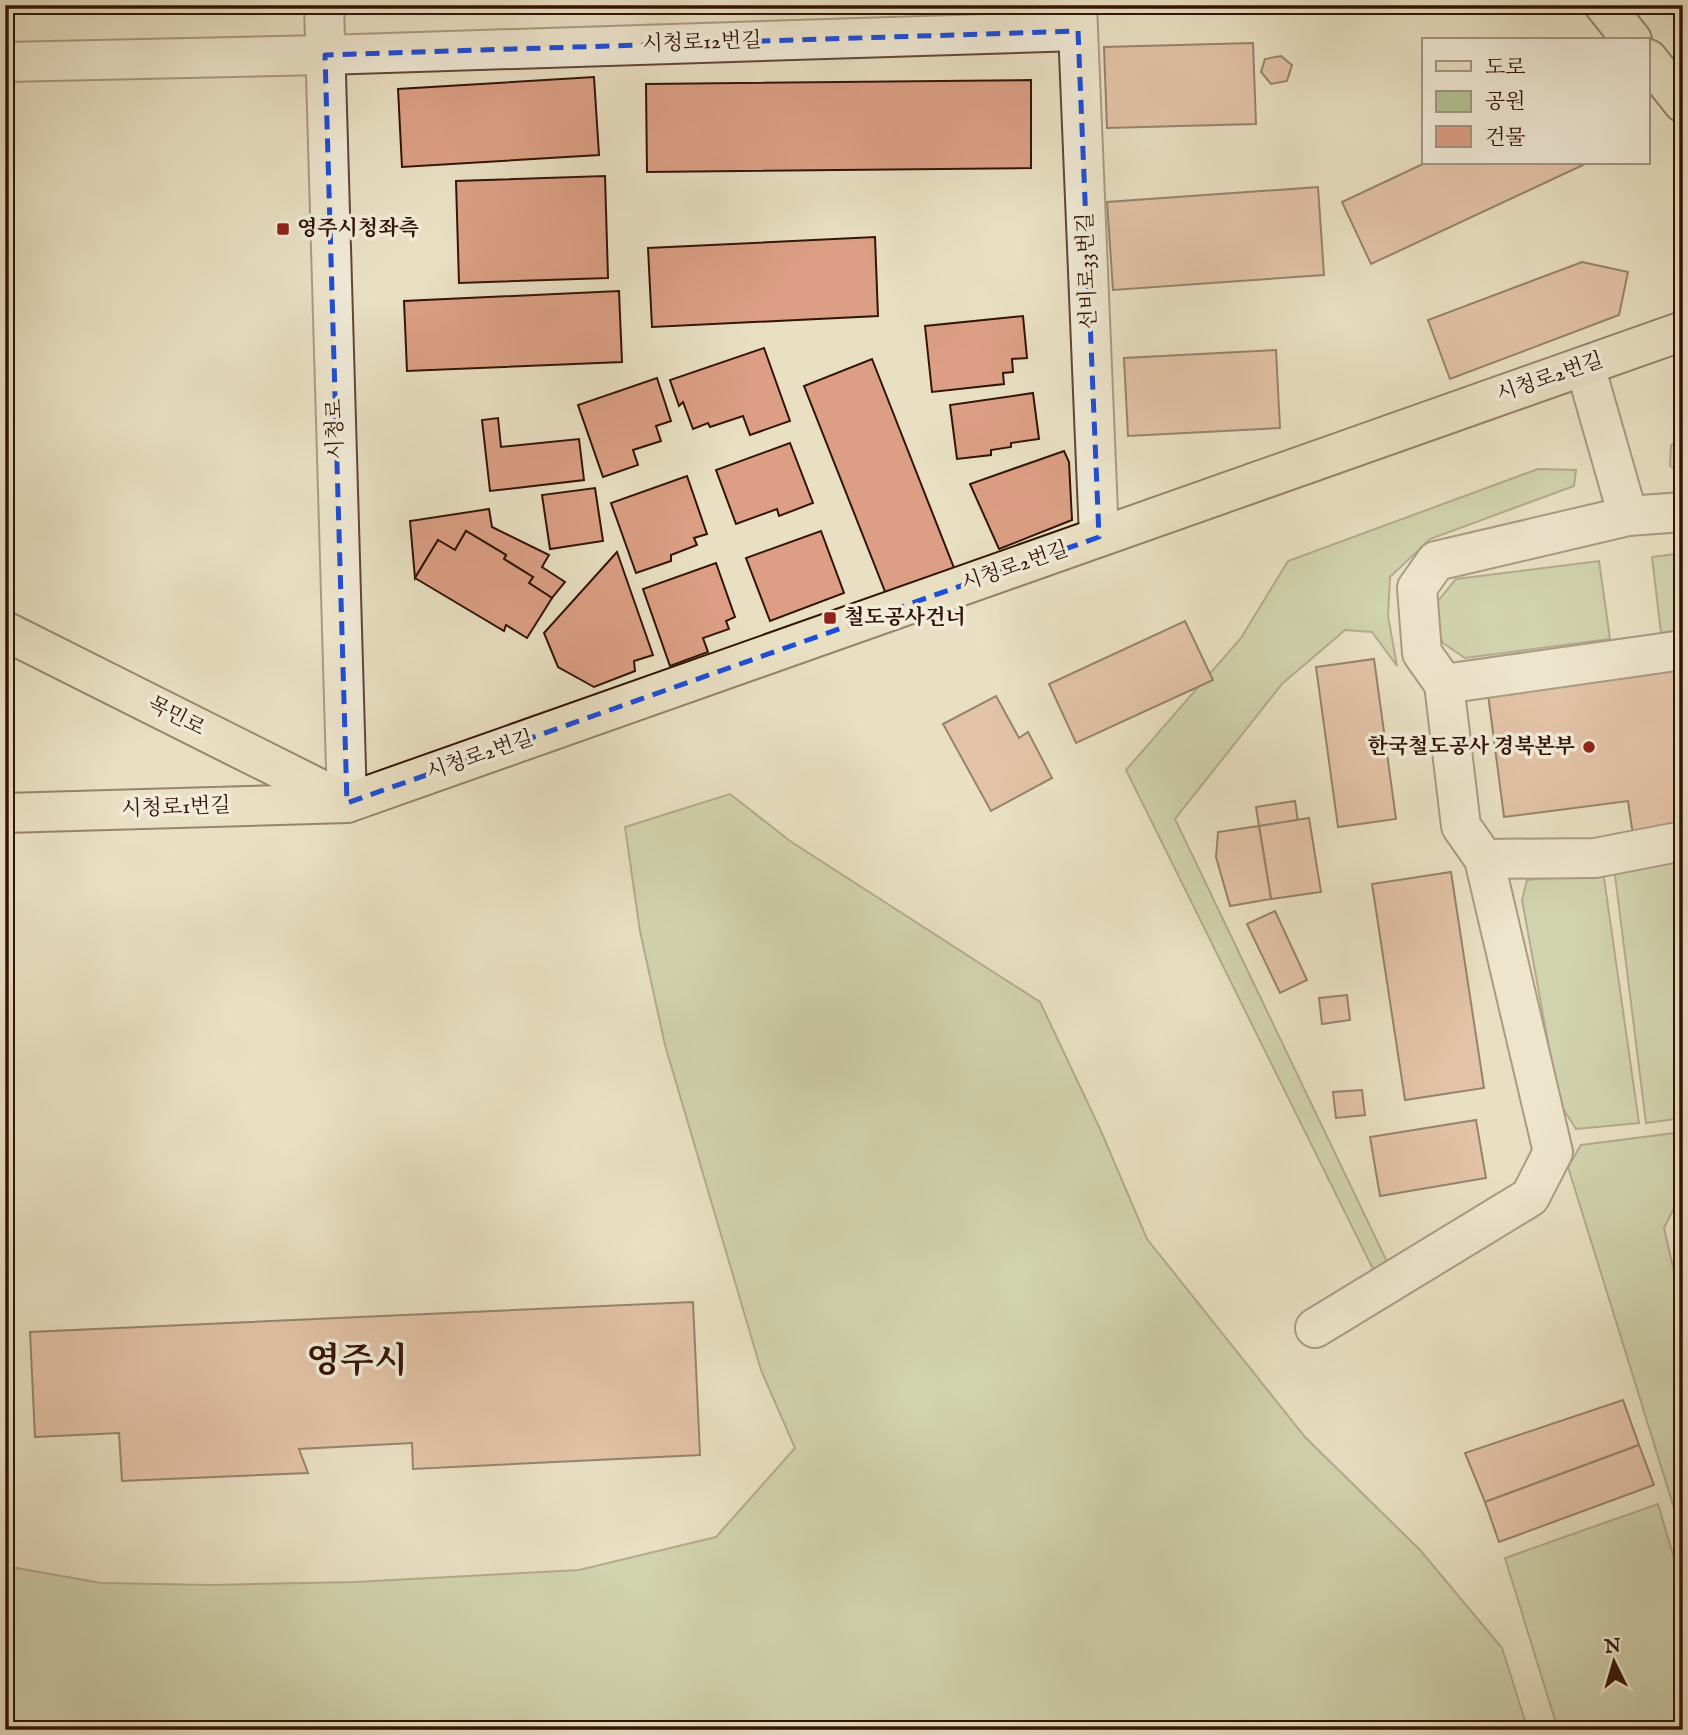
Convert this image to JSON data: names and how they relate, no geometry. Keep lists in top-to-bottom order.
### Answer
{
  "streets": {
    "main road": ["시청로2번길", "목민로", "시청로1번길"],
    "street": ["시청로12번길", "선비로33번길", "시청로"]
  },
  "crossings": [
    ["시청로12번길", "선비로33번길"],
    ["시청로12번길", "시청로"],
    ["선비로33번길", "시청로2번길"],
    ["시청로2번길", "시청로"],
    ["시청로2번길", "목민로"],
    ["시청로2번길", "시청로1번길"],
    ["시청로", "목민로"],
    ["시청로", "시청로1번길"],
    ["목민로", "시청로1번길"]
  ],
  "districts": ["영주시"],
  "places": {
    "transit": ["영주시청좌측", "철도공사건너"],
    "other": ["한국철도공사 경북본부"]
  },
  "legend": ["도로", "공원", "건물"],
  "north": "top"
}
